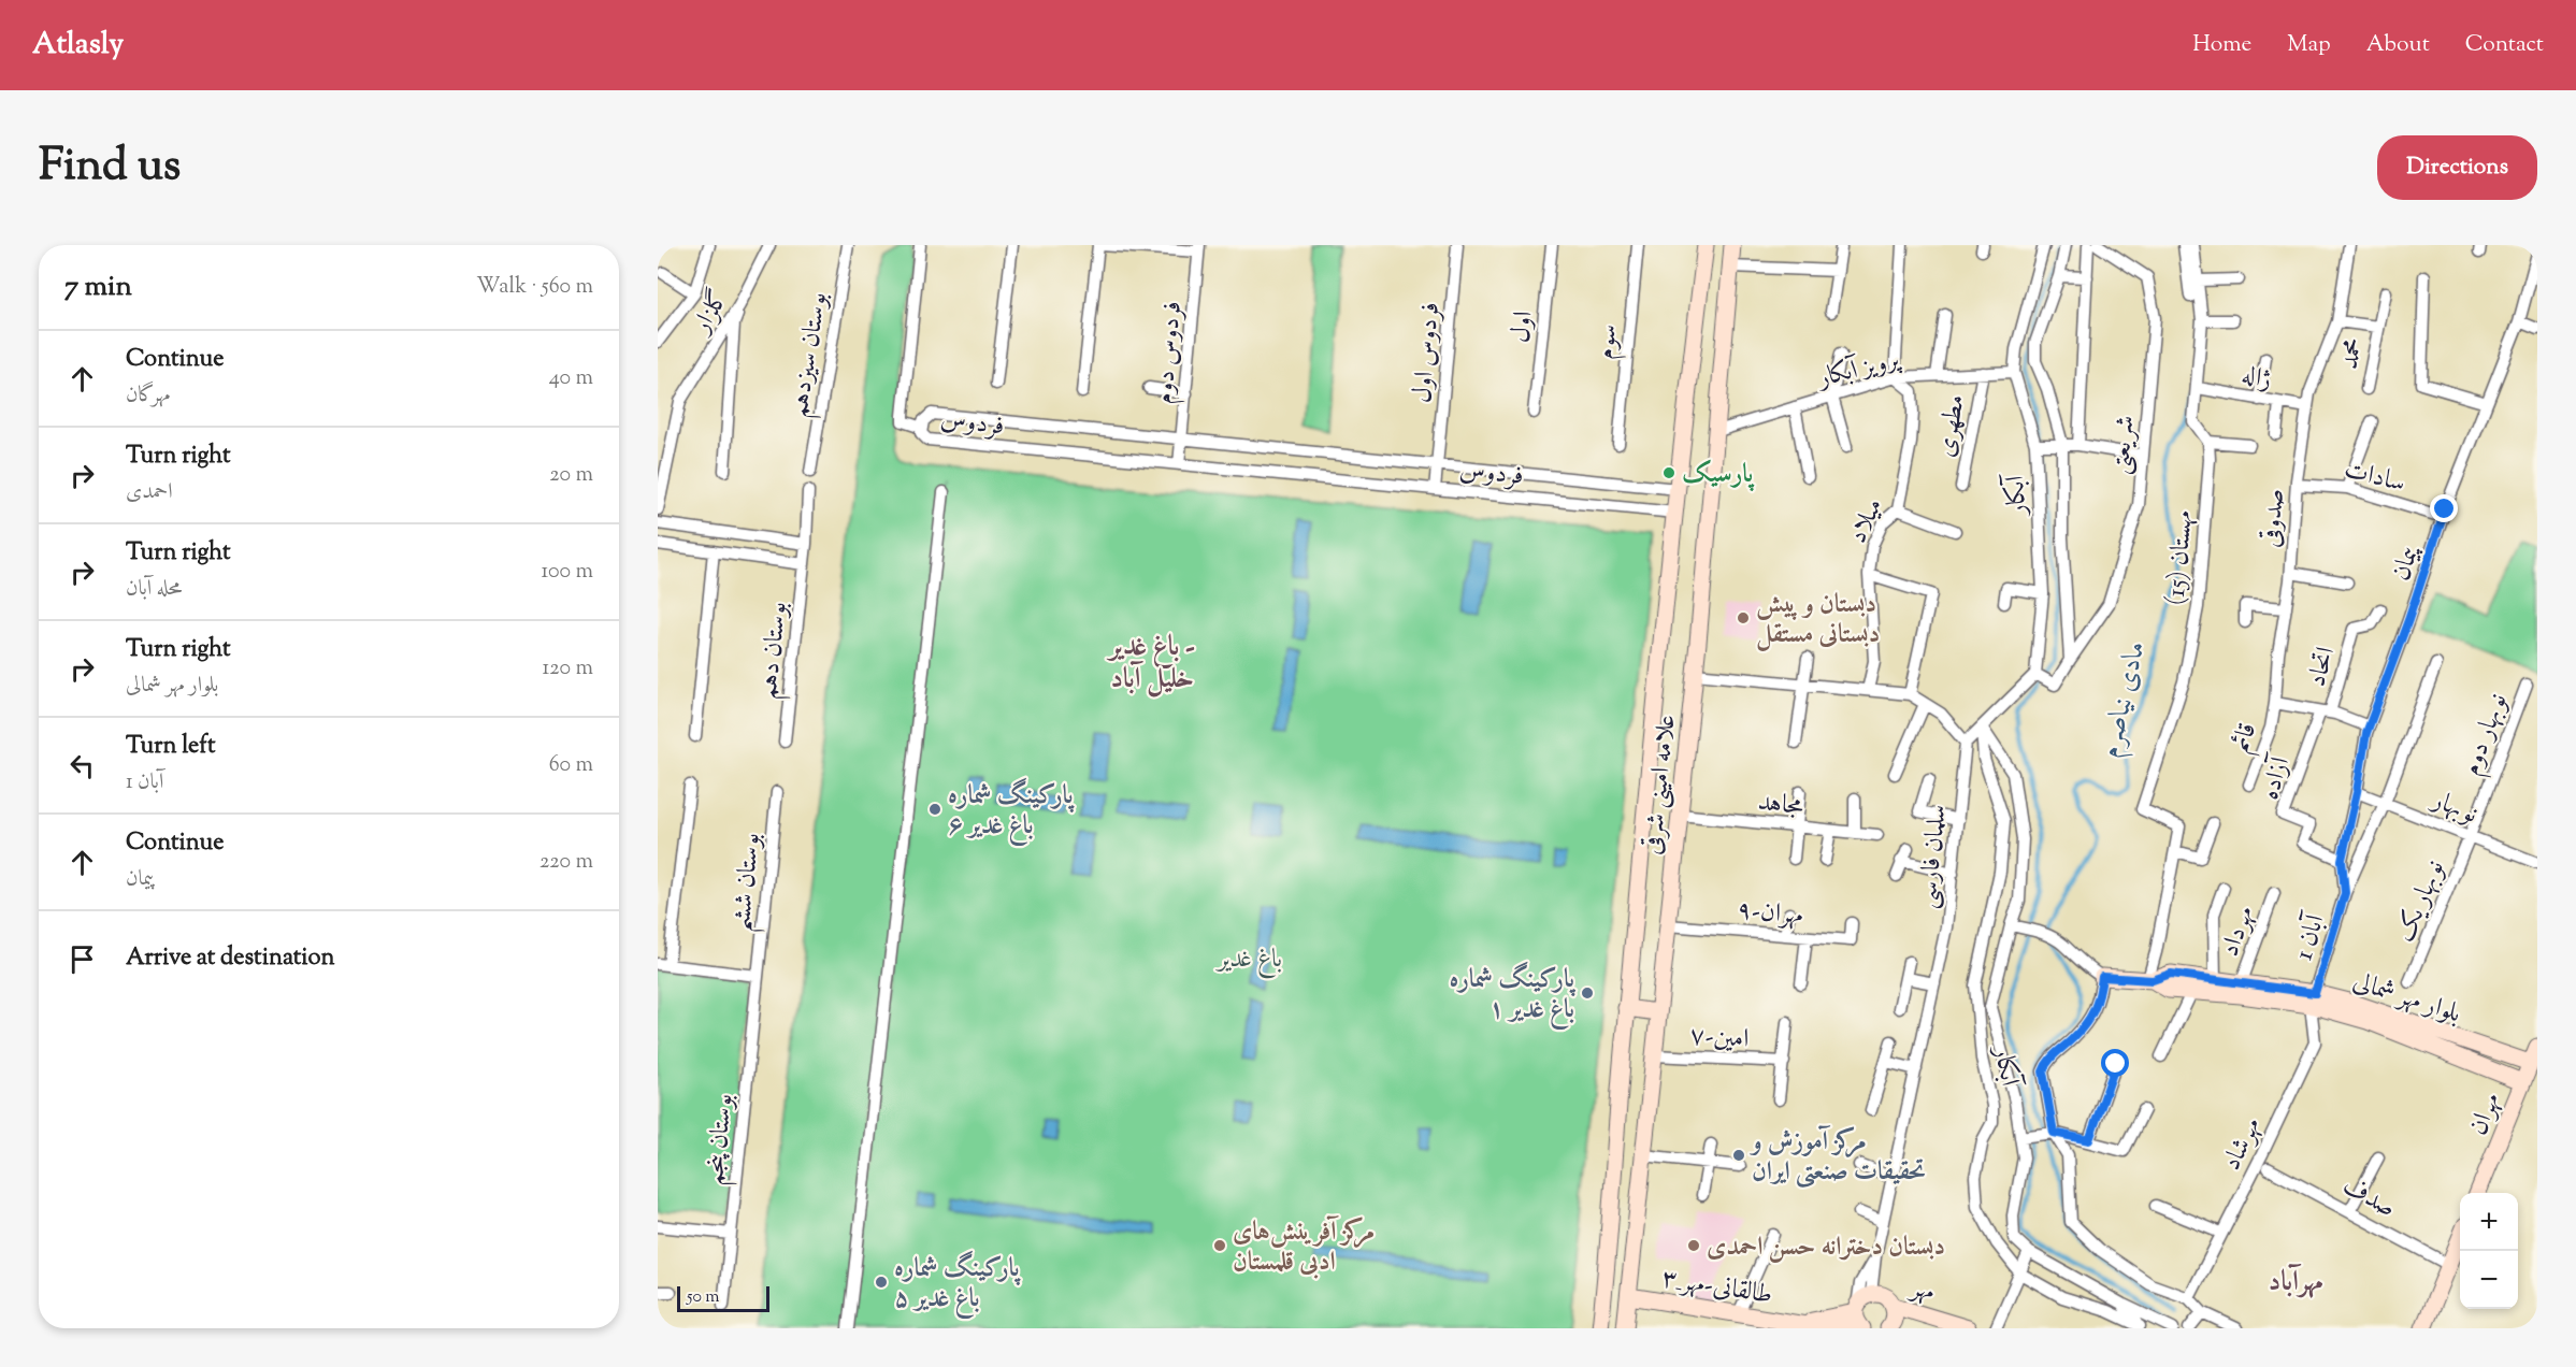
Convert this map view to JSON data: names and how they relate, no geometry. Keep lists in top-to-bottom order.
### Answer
{
  "streets": {
    "main road": [
      "علامه امینی شرقی",
      "بلوار مهر شمالی",
      "مهران",
      "۳_طالقانی-مهر",
      "مهر"
    ],
    "street": [
      "گلزار",
      "اول",
      "سوم",
      "فردوس دوم",
      "فردوس اول",
      "محمد",
      "بوستان سیزدهم",
      "پرویز آبکار",
      "ژاله",
      "فردوس",
      "مطهری",
      "شریعتی",
      "سادات",
      "آبکار",
      "صدوقی",
      "میلاد",
      "مهستان (15)",
      "پیمان",
      "بوستان دهم",
      "اتحاد",
      "نوبهار دوم",
      "قائم",
      "آزاده",
      "مجاهد",
      "نوبهار",
      "سلمان فارسی",
      "بوستان ششم",
      "نوبهار یک",
      "۹-مهران",
      "مهرداد",
      "1 آبان",
      "۷-امین",
      "بوستان پنجم",
      "مهرشاد",
      "صدف"
    ]
  },
  "crossings": [
    ["فردوس دوم", "فردوس"],
    ["فردوس اول", "فردوس"],
    ["محمد", "صدوقی"],
    ["پرویز آبکار", "مطهری"],
    ["پرویز آبکار", "آبکار"],
    ["پرویز آبکار", "میلاد"],
    ["پرویز آبکار", "علامه امینی شرقی"],
    ["ژاله", "صدوقی"],
    ["فردوس", "علامه امینی شرقی"],
    ["شریعتی", "آبکار"],
    ["سادات", "صدوقی"],
    ["سادات", "پیمان"],
    ["صدوقی", "قائم"],
    ["مهستان (15)", "بلوار مهر شمالی"],
    ["پیمان", "آزاده"],
    ["پیمان", "نوبهار"],
    ["پیمان", "1 آبان"],
    ["اتحاد", "آزاده"],
    ["نوبهار دوم", "نوبهار"],
    ["نوبهار دوم", "نوبهار یک"],
    ["علامه امینی شرقی", "مجاهد"],
    ["علامه امینی شرقی", "۹-مهران"],
    ["علامه امینی شرقی", "۷-امین"],
    ["علامه امینی شرقی", "۳_طالقانی-مهر"],
    ["نوبهار", "نوبهار یک"],
    ["نوبهار", "1 آبان"],
    ["سلمان فارسی", "مهر"],
    ["بوستان ششم", "بوستان پنجم"],
    ["مهرداد", "بلوار مهر شمالی"],
    ["1 آبان", "بلوار مهر شمالی"],
    ["1 آبان", "مهرشاد"],
    ["بلوار مهر شمالی", "مهران"],
    ["بلوار مهر شمالی", "مهرشاد"]
  ],
  "districts": ["باغ غدیر - خلیل آباد", "مهرآباد"],
  "water": ["مادی نیاصرم"],
  "parks": ["باغ غدیر"],
  "places": [
    "پارسیک",
    "دبستان و پیش دبستانی مستقل",
    "پارکینگ شماره ۶ باغ غدیر",
    "پارکینگ شماره ۱ باغ غدیر",
    "مرکز آموزش و تحقیقات صنعتی ایران",
    "مرکز آفرینش‌های ادبی قلمستان",
    "دبستان دخترانه حسن احمدی",
    "پارکینگ شماره ۵ باغ غدیر"
  ],
  "scale_bar": "50 m",
  "page": {
    "header": "Atlasly",
    "nav": [
      "Home",
      "Map",
      "About",
      "Contact"
    ],
    "title": "Find us",
    "buttons": "Directions",
    "heading": ["7 min", "Walk · 560 m"],
    "list": [
      ["Continue", "مهرگان", "40 m"],
      ["Turn right", "احمدی", "20 m"],
      ["Turn right", "محله آبان", "100 m"],
      ["Turn right", "بلوار مهر شمالی", "120 m"],
      ["Turn left", "1 آبان", "60 m"],
      ["Continue", "پیمان", "220 m"],
      "Arrive at destination"
    ],
    "map_buttons": ["+", "−"],
    "scale": "50 m"
  }
}
